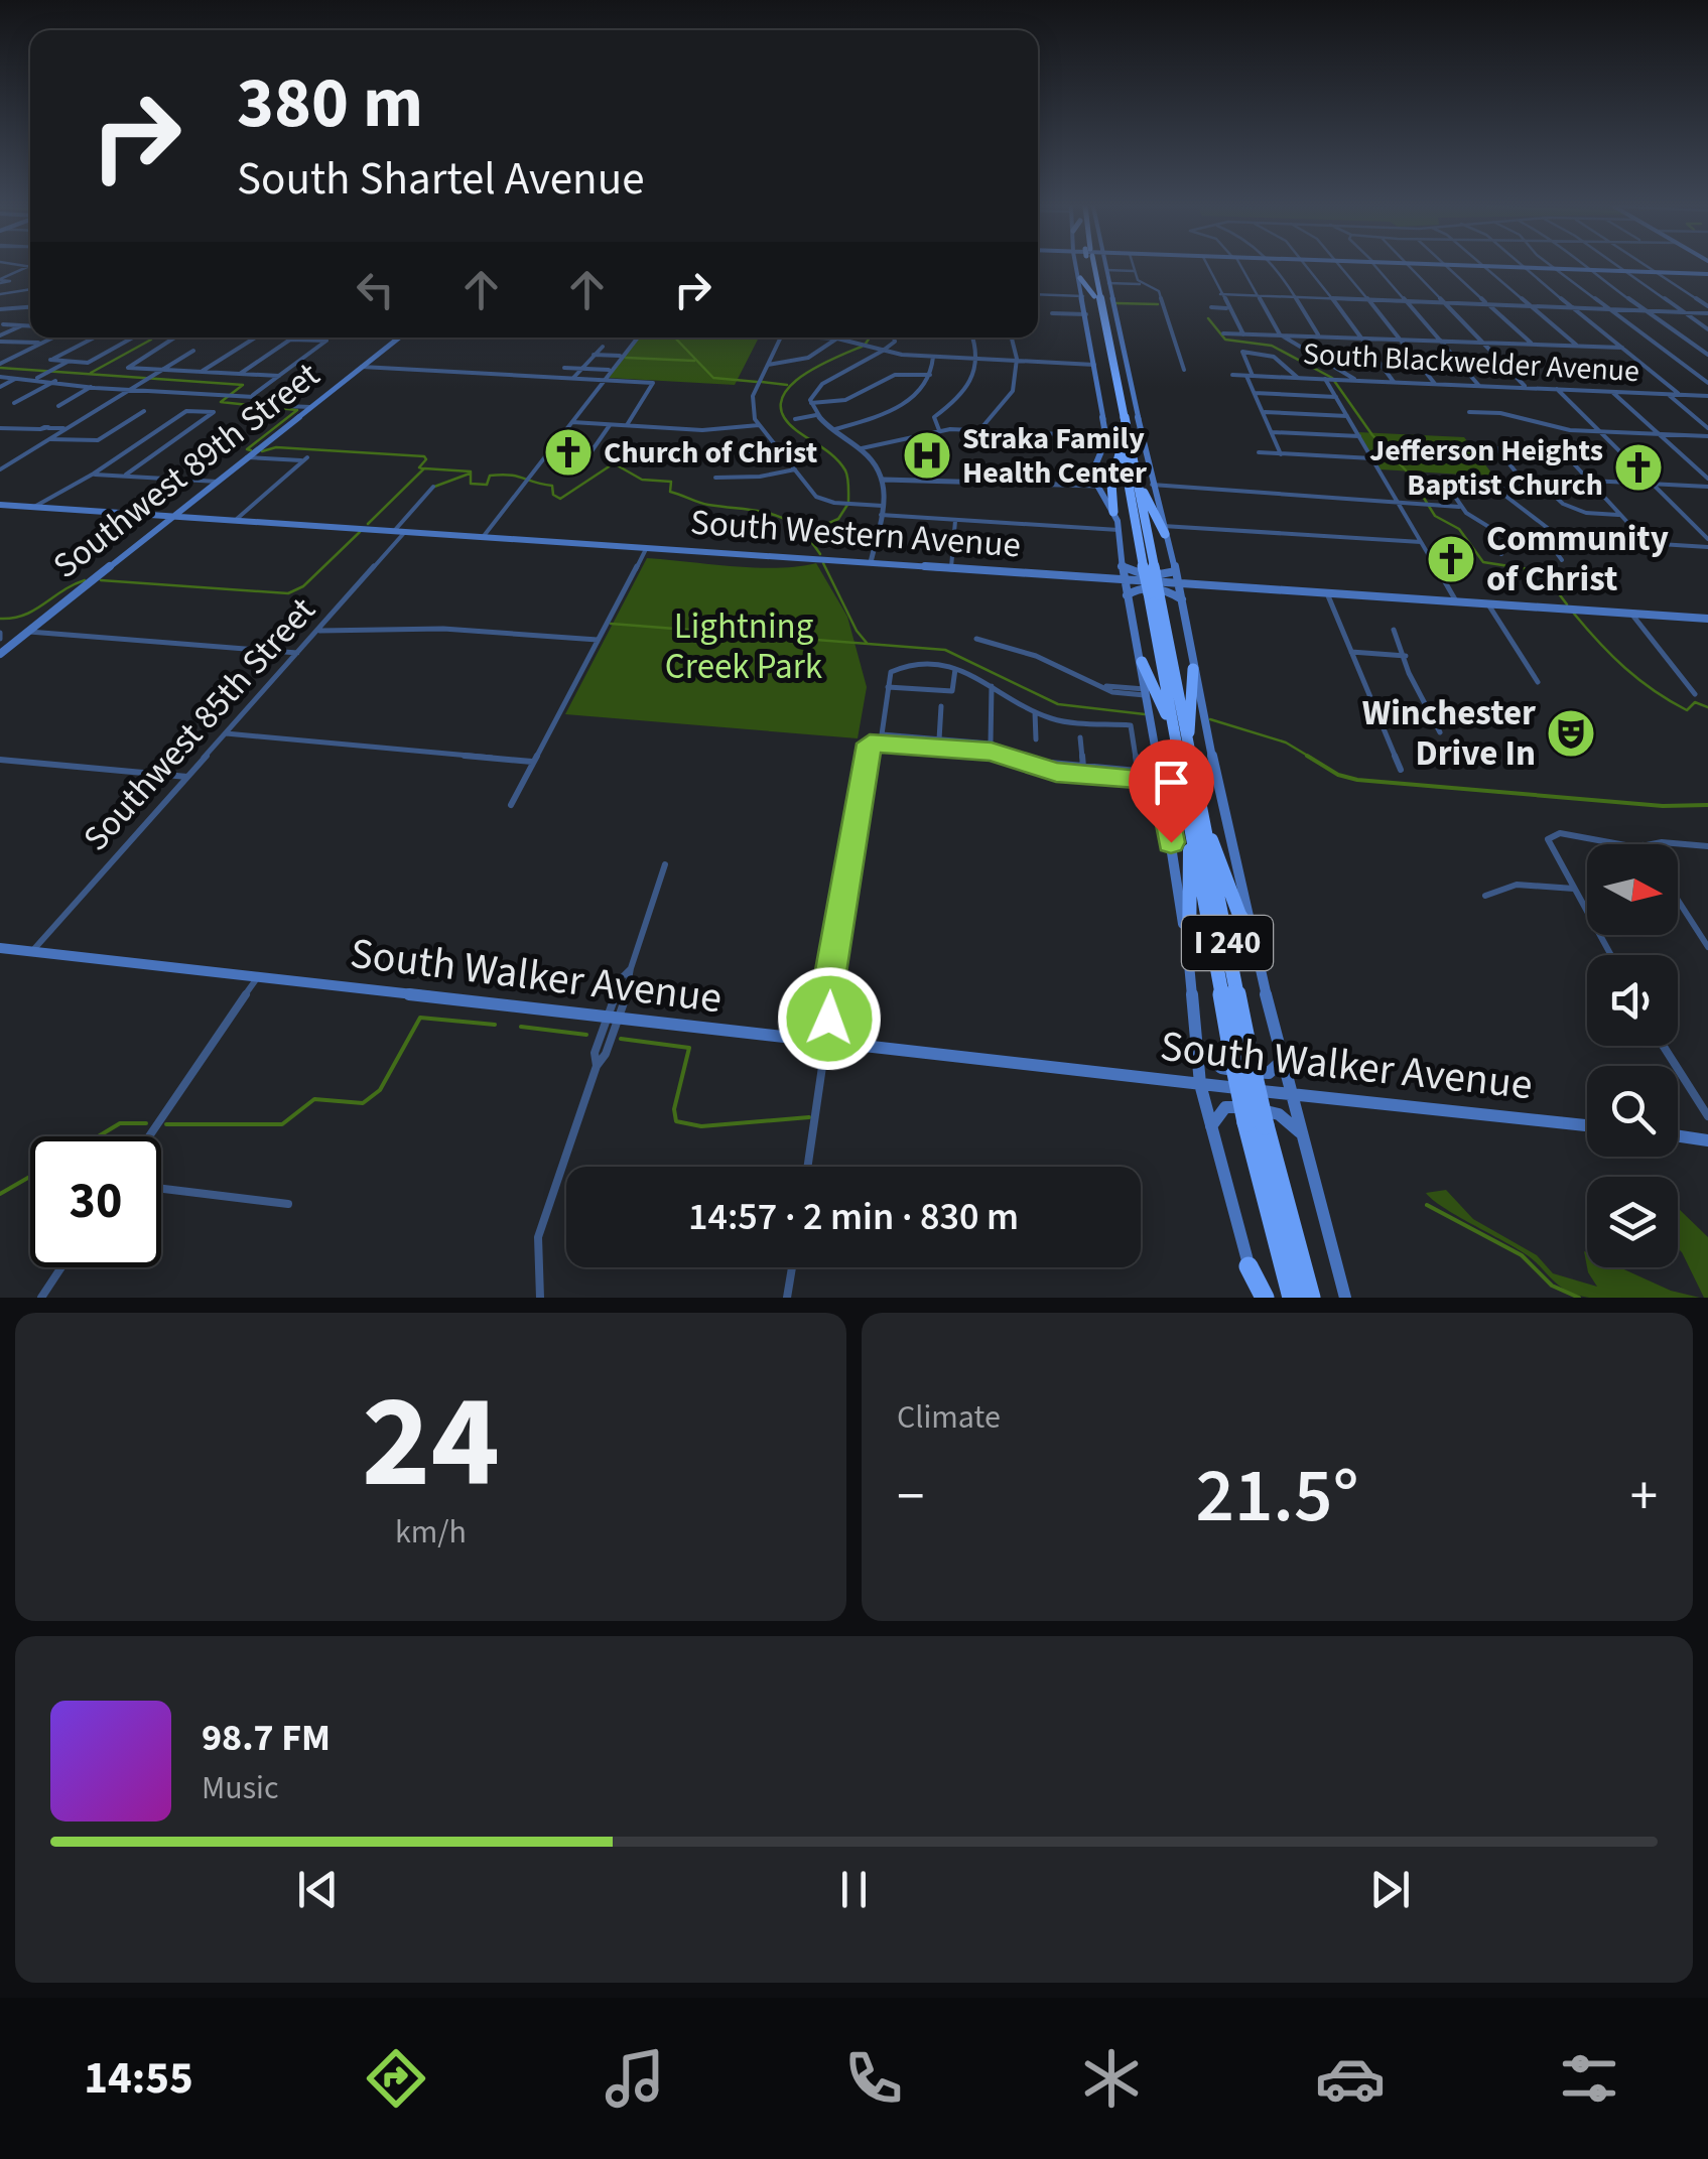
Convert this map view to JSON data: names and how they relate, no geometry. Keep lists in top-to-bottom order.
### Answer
{
  "streets": {
    "highway": ["I 240"],
    "main road": ["Southwest 89th Street", "South Western Avenue", "South Walker Avenue"],
    "street": ["South Blackwelder Avenue", "Southwest 85th Street"]
  },
  "crossings": [
    ["Southwest 89th Street", "South Western Avenue"],
    ["South Western Avenue", "Southwest 85th Street"],
    ["Southwest 85th Street", "South Walker Avenue"]
  ],
  "parks": ["Lightning Creek Park"],
  "places": {
    "church": ["Church of Christ", "Jefferson Heights Baptist Church", "Community of Christ"],
    "hospital": ["Straka Family Health Center"],
    "theatre": ["Winchester Drive In"]
  },
  "north": "right",
  "page": {
    "turn": ["380 m", "South Shartel Avenue"],
    "limit": "30",
    "trip": "14:57 · 2 min · 830 m",
    "tile": [
      ["24", "km/h"],
      "Climate"
    ],
    "heat": ["−", "21.5°", "+"],
    "song": ["98.7 FM", "Music"],
    "tabs": "14:55"
  }
}
